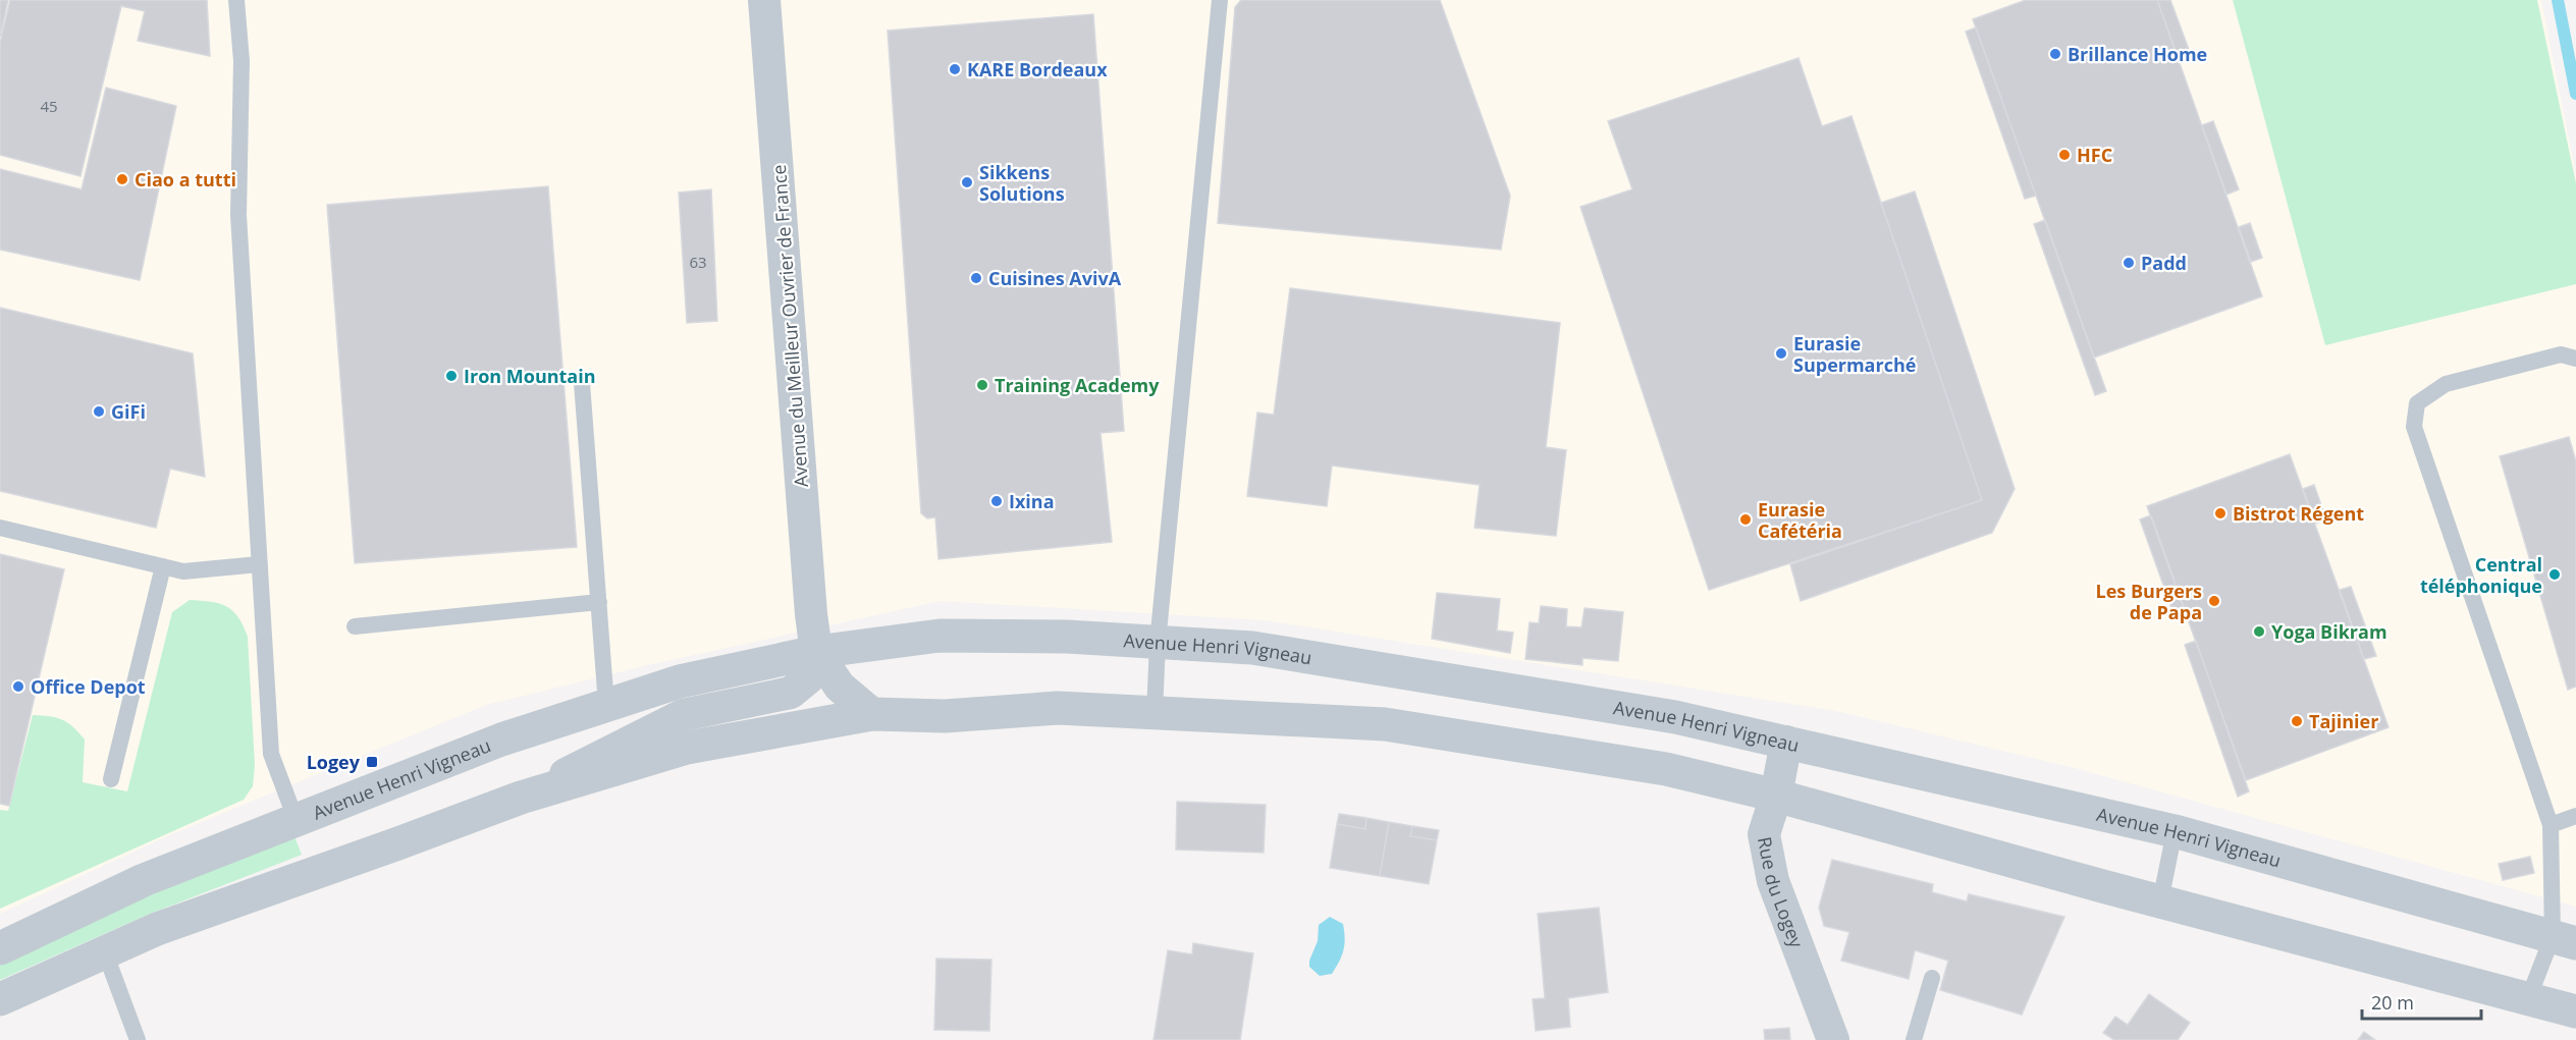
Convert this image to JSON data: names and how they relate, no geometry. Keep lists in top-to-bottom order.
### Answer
{
  "streets": {
    "street": ["Avenue du Meilleur Ouvrier de France", "Avenue Henri Vigneau", "Rue du Logey"]
  },
  "crossings": [
    ["Avenue du Meilleur Ouvrier de France", "Avenue Henri Vigneau"],
    ["Avenue Henri Vigneau", "Rue du Logey"]
  ],
  "places": {
    "other": [
      "Brillance Home",
      "KARE Bordeaux",
      "HFC",
      "Ciao a tutti",
      "Sikkens Solutions",
      "Padd",
      "Cuisines AvivA",
      "Eurasie Supermarché",
      "Iron Mountain",
      "Training Academy",
      "GiFi",
      "Ixina",
      "Bistrot Régent",
      "Eurasie Cafétéria",
      "Central téléphonique",
      "Les Burgers de Papa",
      "Yoga Bikram",
      "Office Depot",
      "Tajinier"
    ],
    "transit": ["Logey"]
  },
  "house_numbers": ["45", "63"],
  "scale_bar": "20 m"
}
